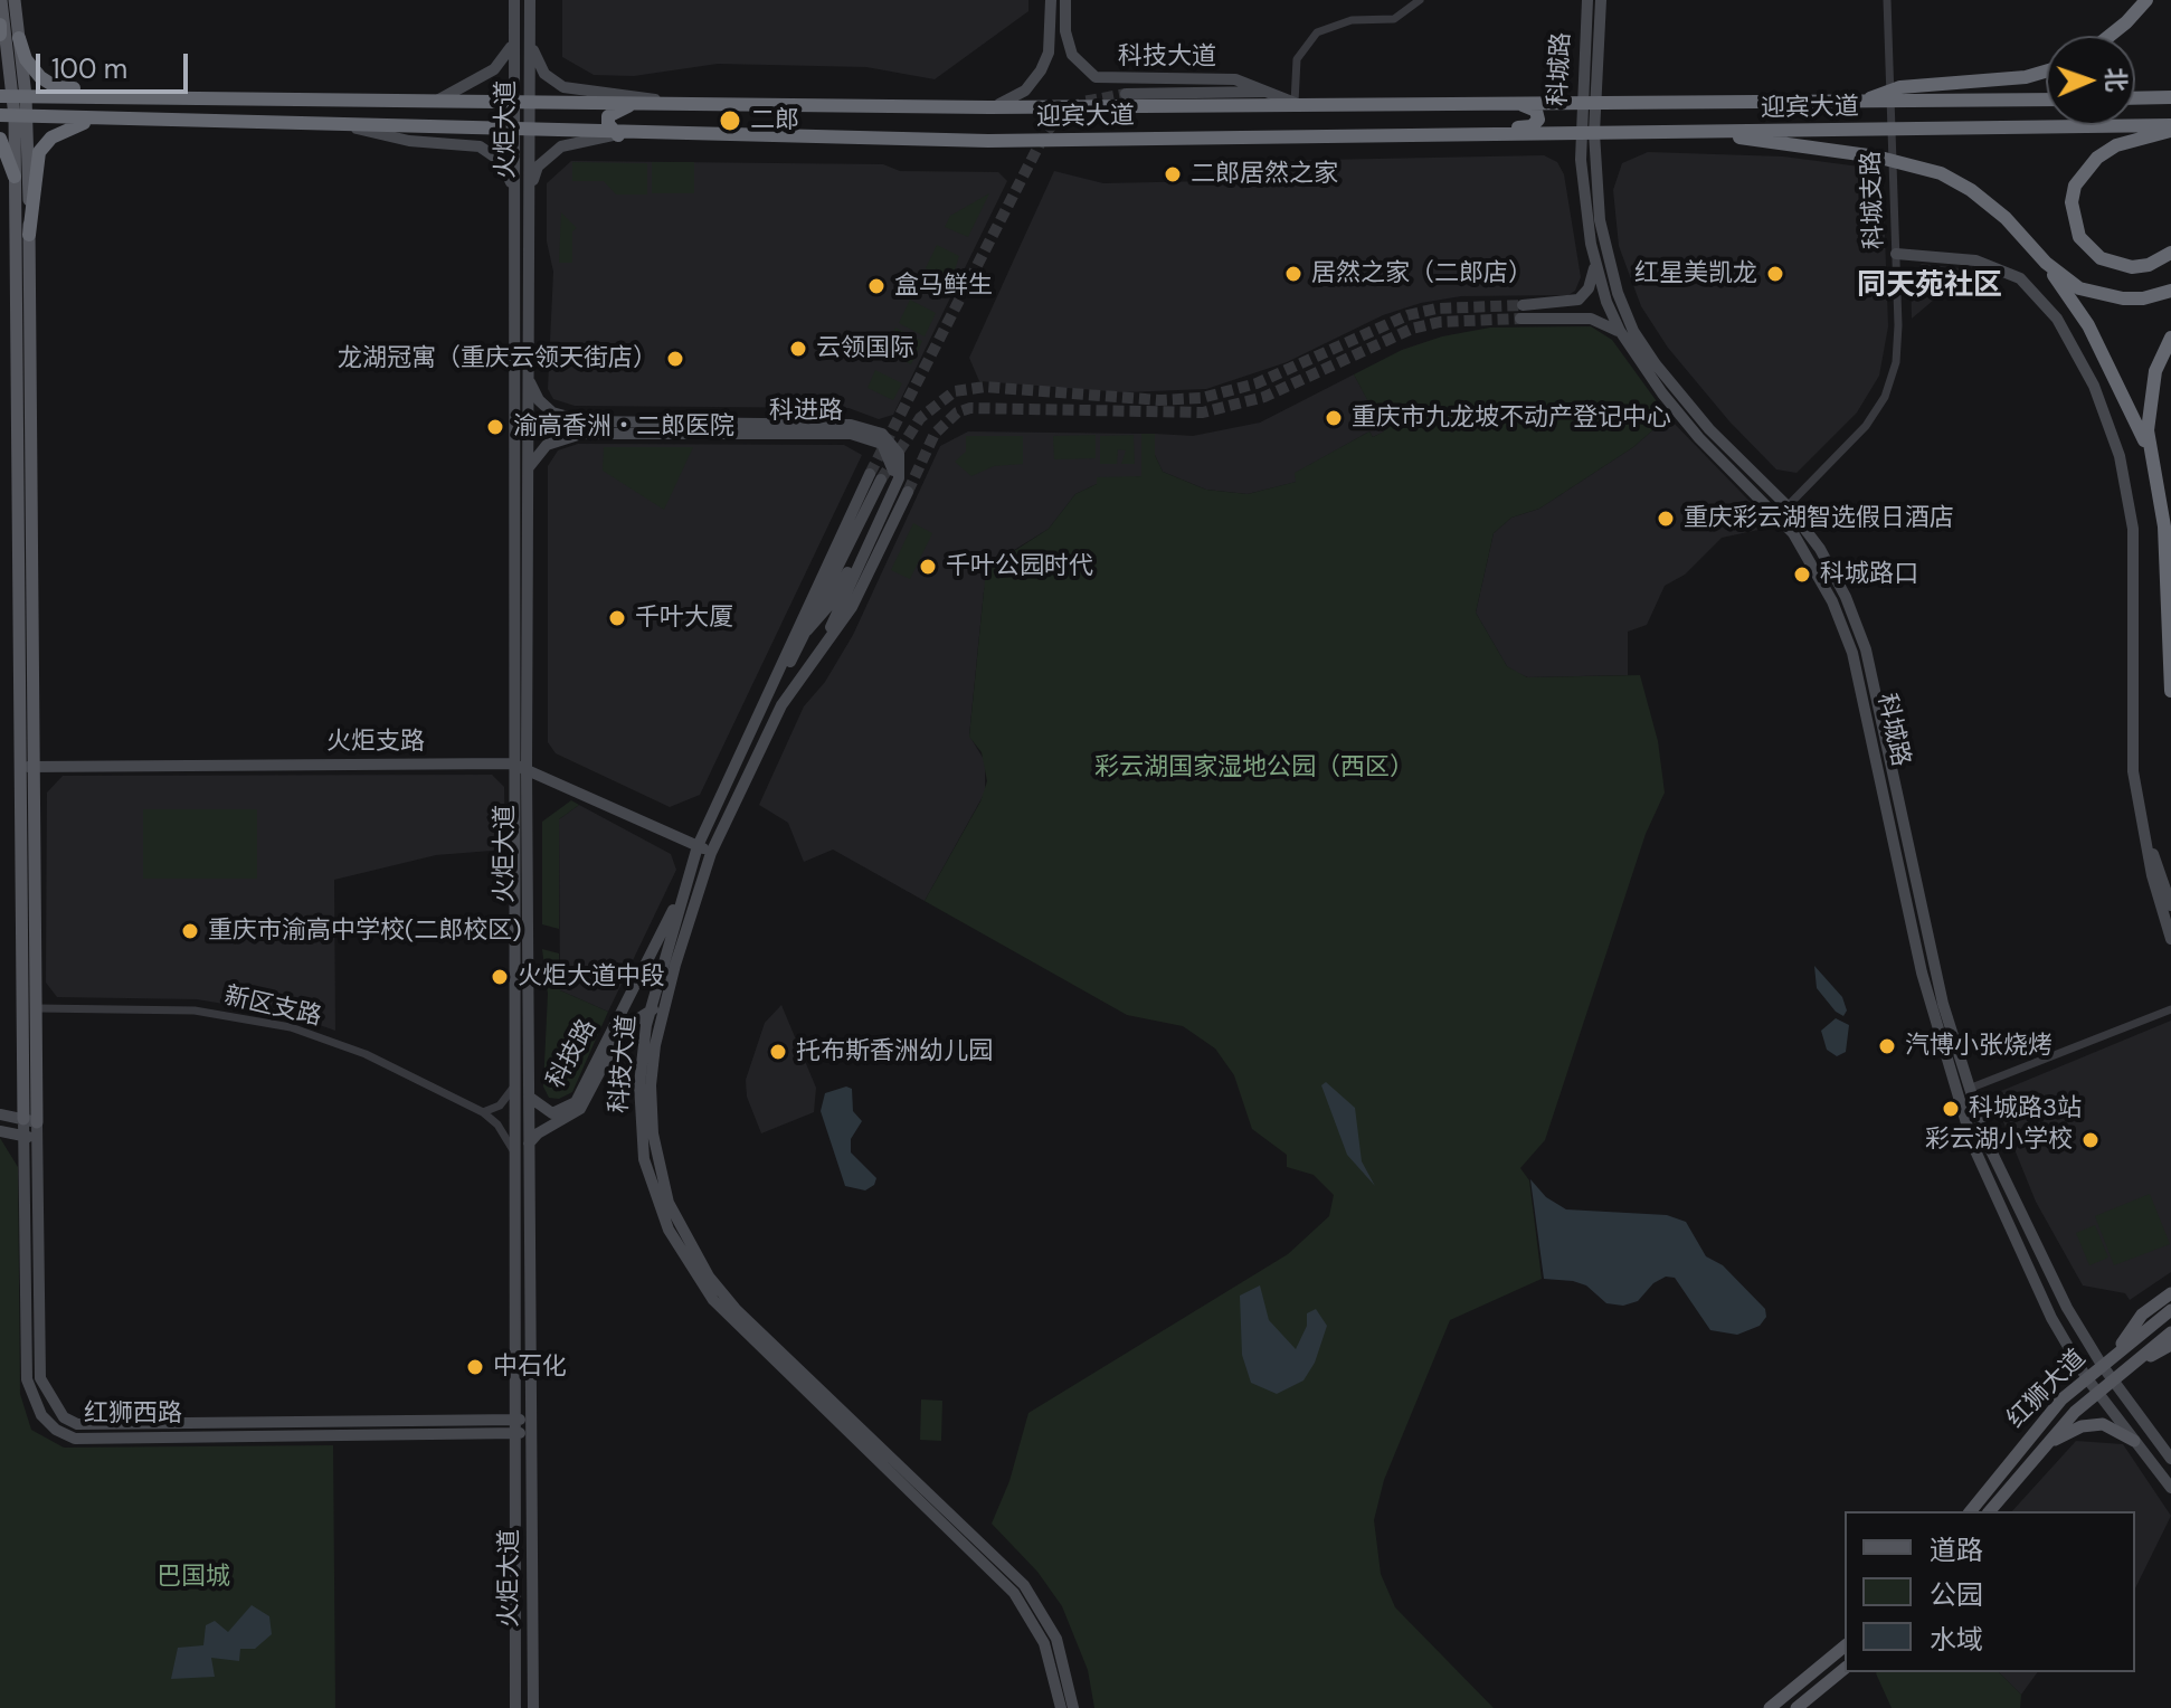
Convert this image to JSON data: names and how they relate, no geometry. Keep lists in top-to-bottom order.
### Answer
{
  "streets": {
    "highway": ["迎宾大道"],
    "main road": [
      "科技大道",
      "科城路",
      "火炬大道",
      "科进路",
      "火炬支路",
      "科技路",
      "红狮大道",
      "红狮西路"
    ],
    "street": ["科城支路", "新区支路"]
  },
  "crossings": [
    ["科技大道", "迎宾大道"],
    ["科技大道", "科进路"],
    ["科技大道", "火炬支路"],
    ["科技大道", "科技路"],
    ["科城路", "迎宾大道"],
    ["科城路", "科城支路"],
    ["科城路", "红狮大道"],
    ["迎宾大道", "火炬大道"],
    ["火炬大道", "科进路"],
    ["火炬大道", "火炬支路"],
    ["火炬大道", "科技路"],
    ["火炬大道", "红狮西路"]
  ],
  "districts": ["同天苑社区"],
  "parks": ["彩云湖国家湿地公园（西区）", "巴国城"],
  "places": [
    "二郎",
    "二郎居然之家",
    "居然之家（二郎店）",
    "红星美凯龙",
    "盒马鲜生",
    "云领国际",
    "龙湖冠寓（重庆云领天街店）",
    "重庆市九龙坡不动产登记中心",
    "渝高香洲‧二郎医院",
    "重庆彩云湖智选假日酒店",
    "千叶公园时代",
    "科城路口",
    "千叶大厦",
    "重庆市渝高中学校(二郎校区)",
    "火炬大道中段",
    "汽博小张烧烤",
    "托布斯香洲幼儿园",
    "科城路3站",
    "彩云湖小学校",
    "中石化"
  ],
  "legend": ["道路", "公园", "水域"],
  "scale_bar": "100 m",
  "north": "right"
}
